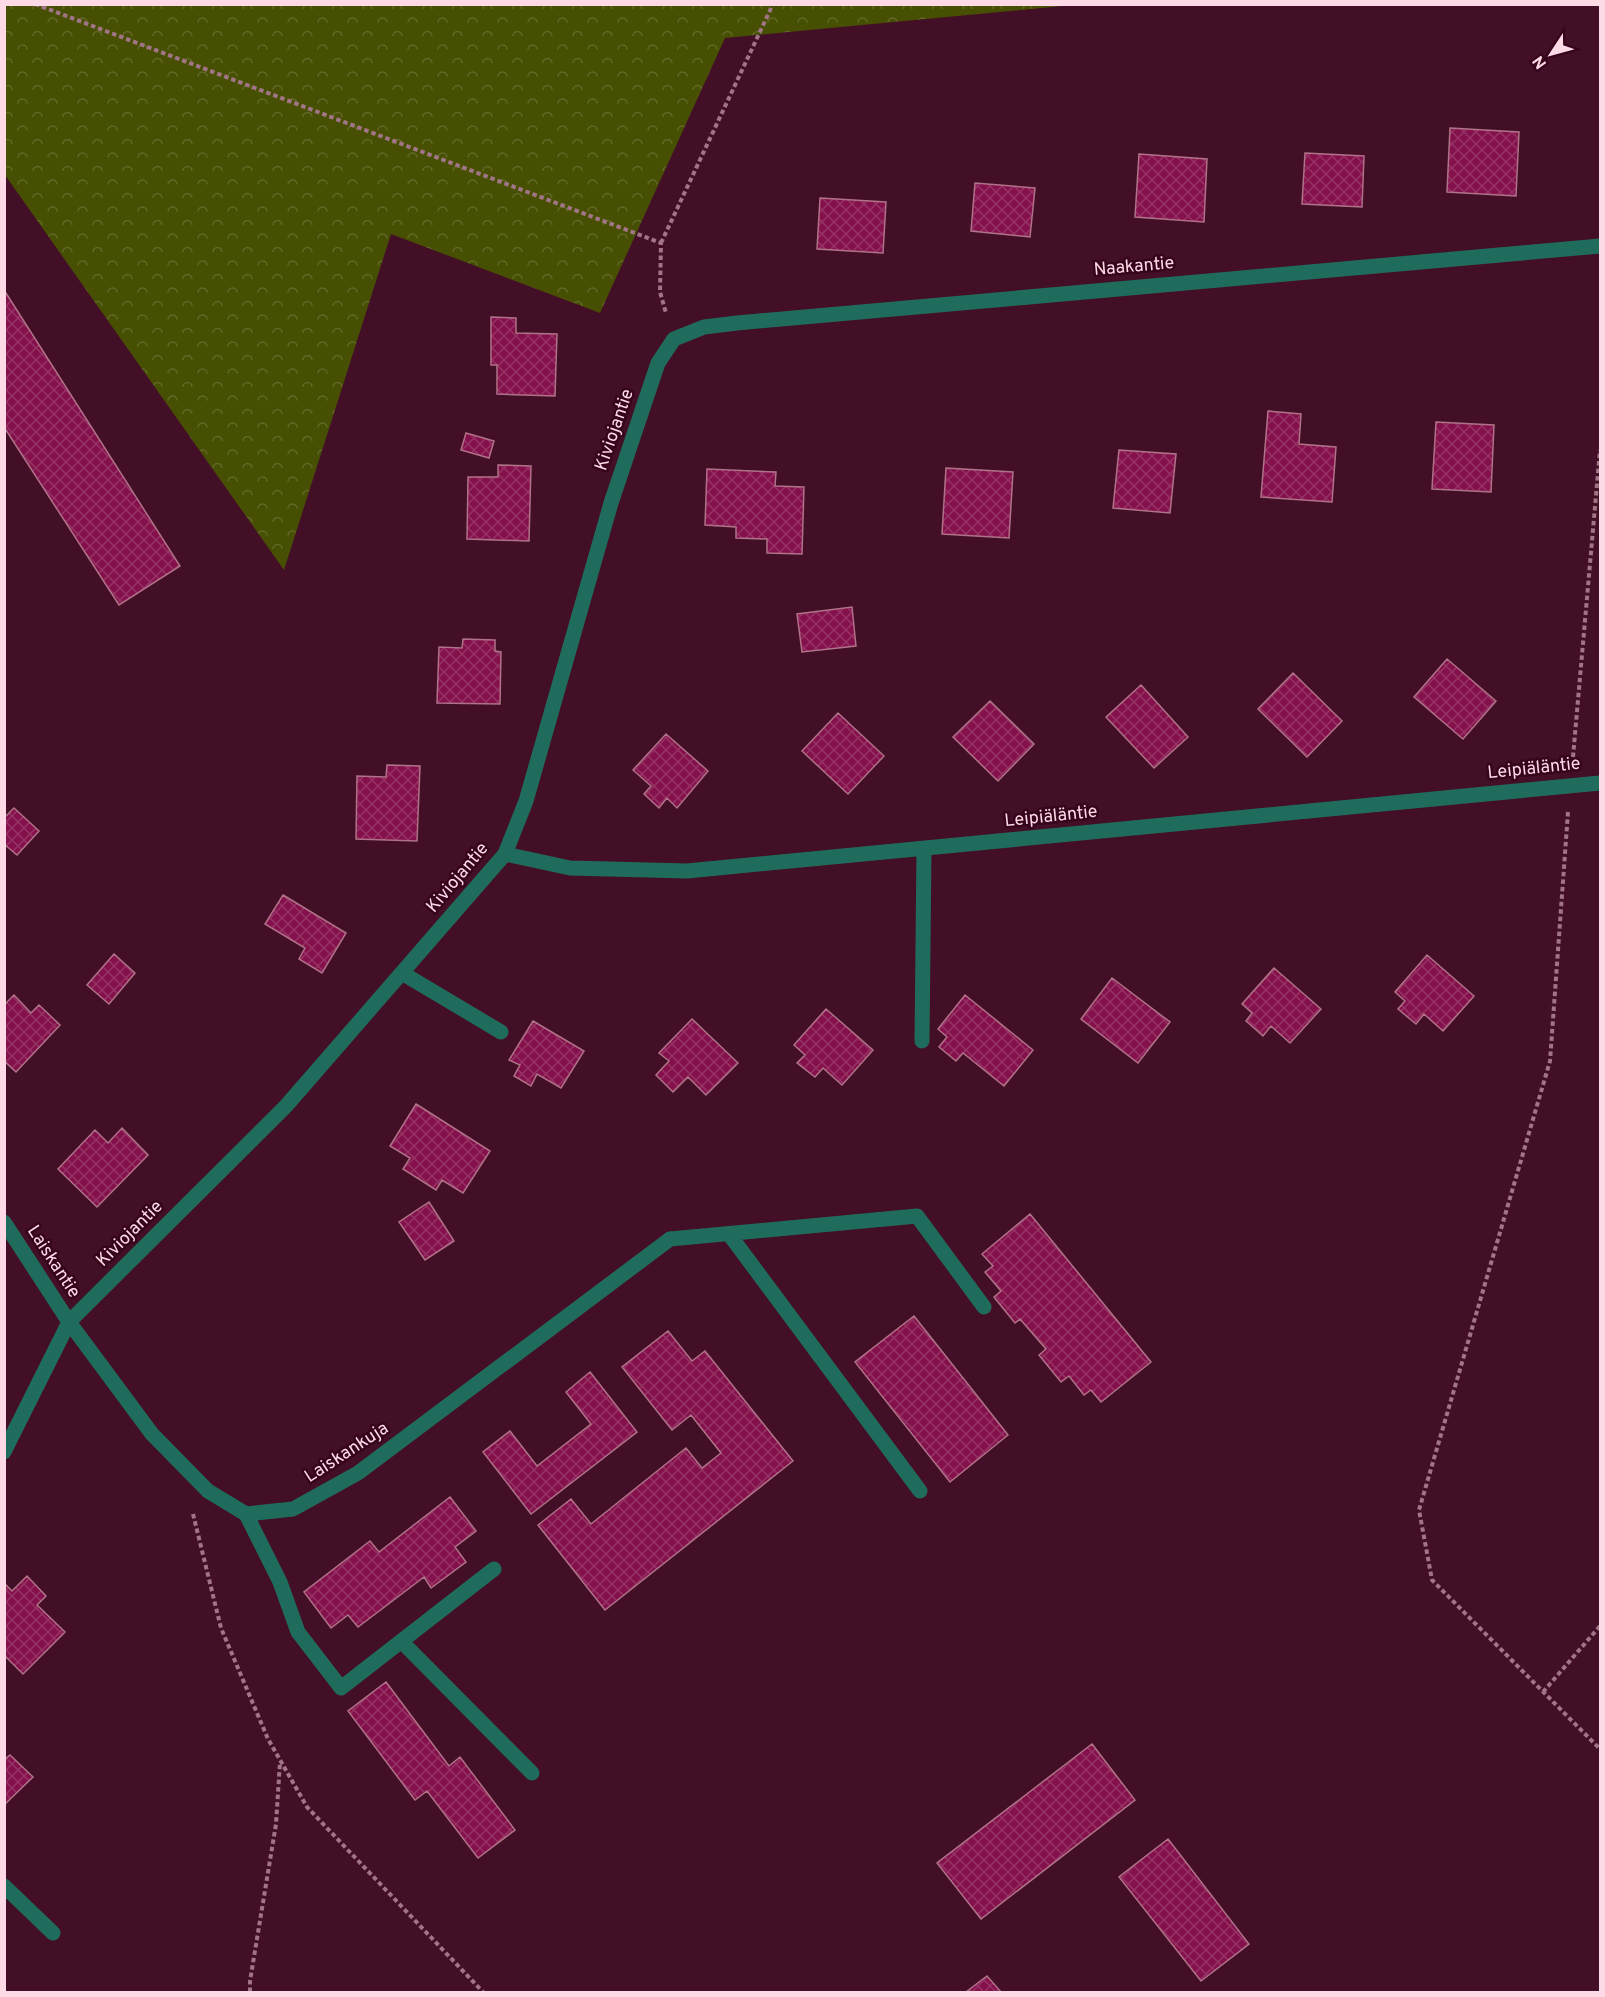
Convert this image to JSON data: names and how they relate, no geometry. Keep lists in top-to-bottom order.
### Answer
{
  "streets": {
    "street": [
      "Naakantie",
      "Kiviojantie",
      "Leipiäläntie",
      "Laiskantie",
      "Laiskankuja"
    ]
  },
  "crossings": [
    ["Naakantie", "Kiviojantie"],
    ["Kiviojantie", "Leipiäläntie"],
    ["Kiviojantie", "Laiskantie"]
  ],
  "north": "bottom left"
}
